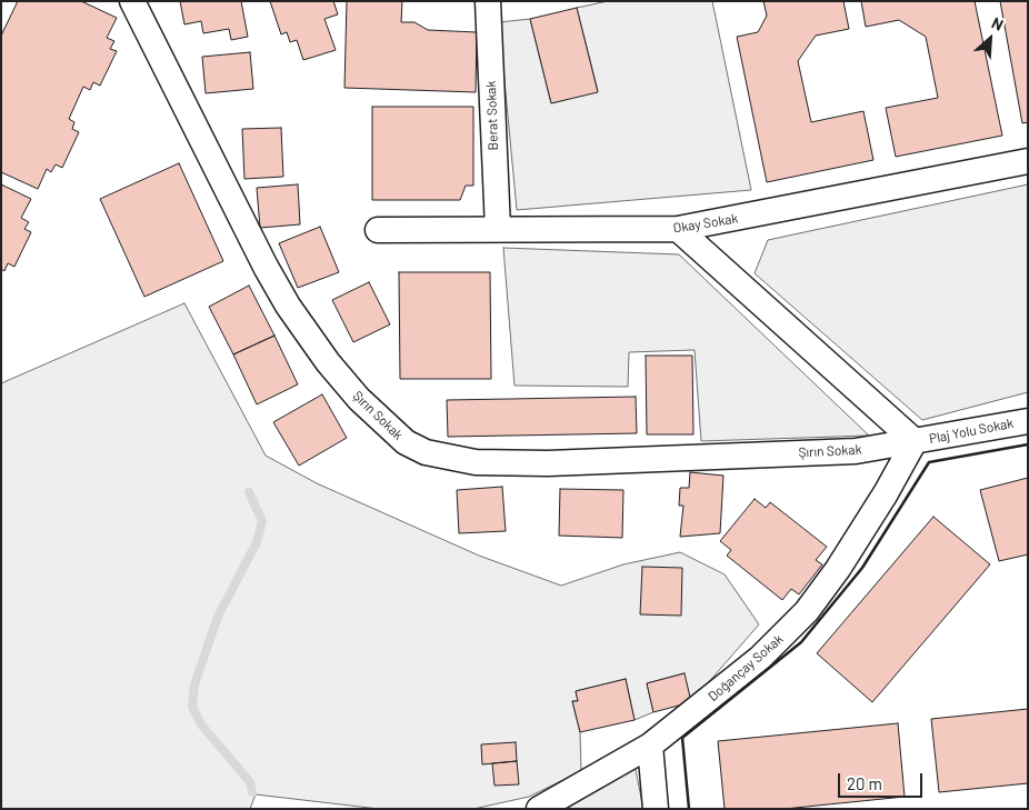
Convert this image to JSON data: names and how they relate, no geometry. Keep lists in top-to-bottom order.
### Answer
{
  "streets": {
    "street": [
      "Berat Sokak",
      "Okay Sokak",
      "Şırın Sokak",
      "Plaj Yolu Sokak",
      "Doğançay Sokak"
    ]
  },
  "crossings": [
    ["Berat Sokak", "Okay Sokak"],
    ["Şırın Sokak", "Plaj Yolu Sokak"],
    ["Şırın Sokak", "Doğançay Sokak"],
    ["Plaj Yolu Sokak", "Doğançay Sokak"]
  ],
  "scale_bar": "20 m",
  "north": "top right"
}
